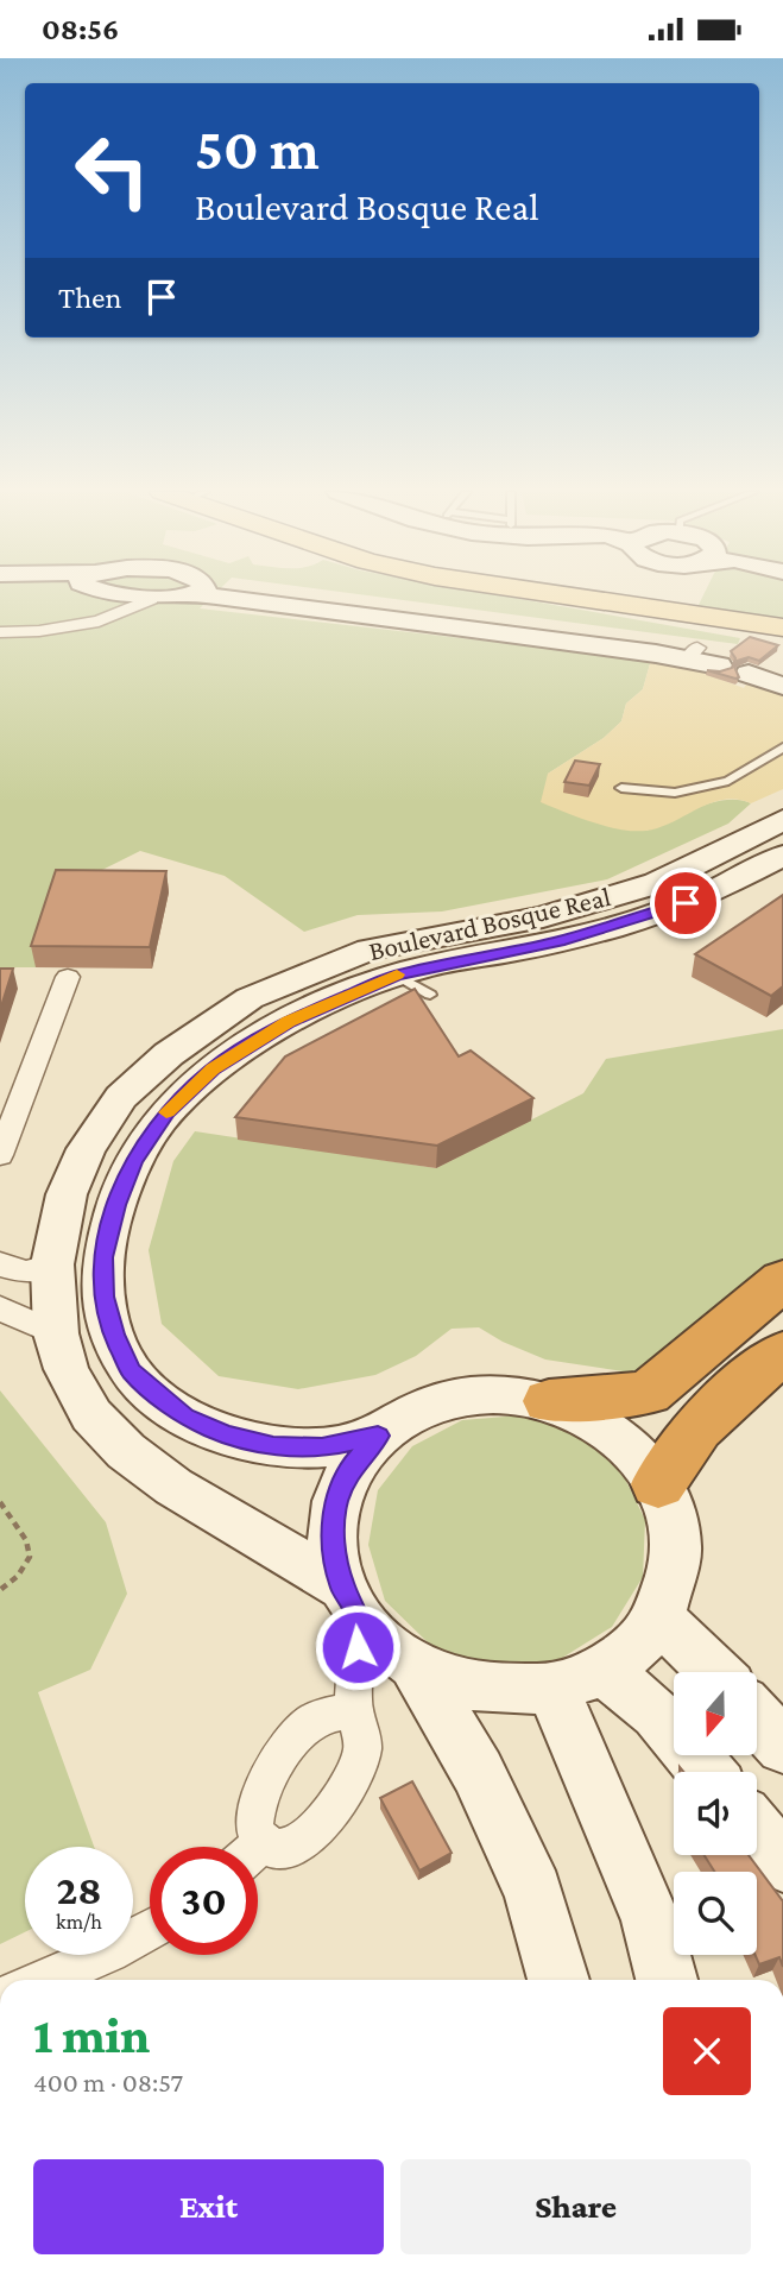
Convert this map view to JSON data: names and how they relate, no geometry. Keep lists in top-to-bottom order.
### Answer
{
  "streets": {
    "main road": ["Boulevard Bosque Real"]
  },
  "north": "bottom",
  "page": {
    "status": "08:56",
    "turn": ["50 m", "Boulevard Bosque Real"],
    "then": "Then",
    "speed": "28 km/h",
    "limit": "30",
    "heading": ["1 min", "400 m · 08:57"],
    "buttons": ["Exit", "Share"]
  }
}
